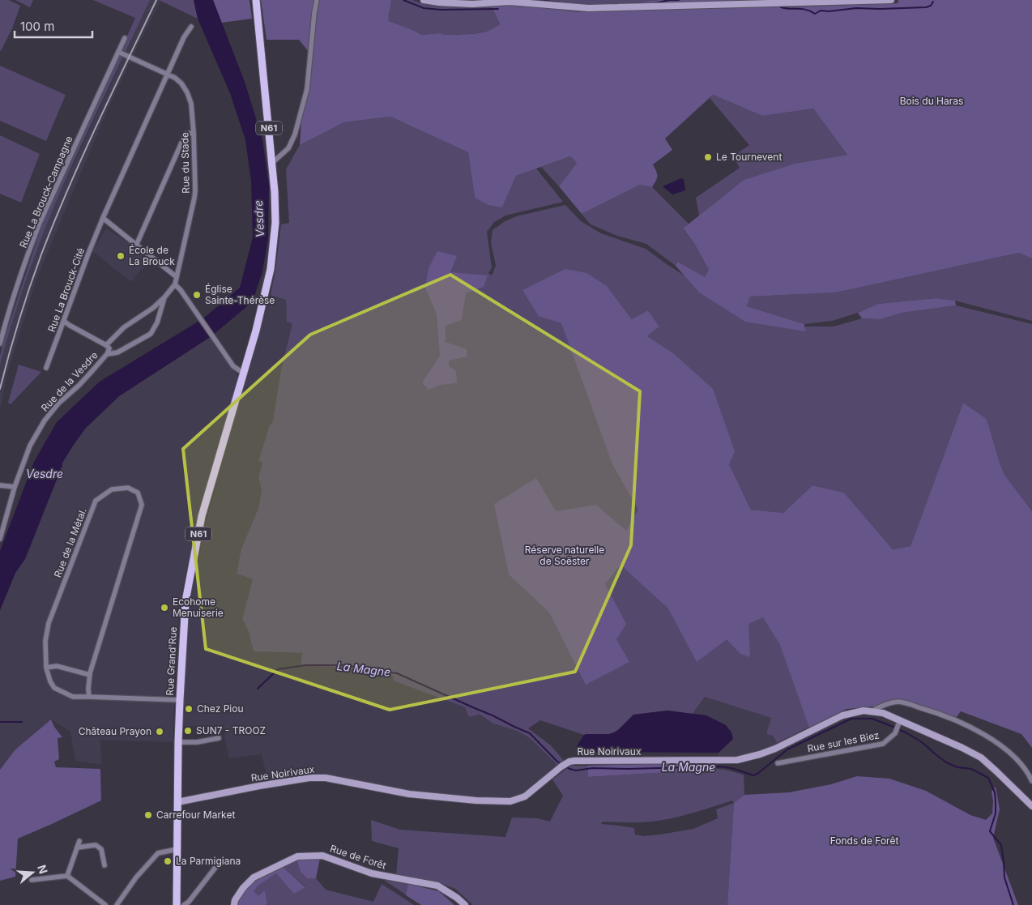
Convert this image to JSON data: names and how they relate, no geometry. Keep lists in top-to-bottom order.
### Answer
{
  "streets": {
    "main road": [
      "N61",
      "Rue Grand'Rue",
      "Rue Noirivaux",
      "Rue de Forêt"
    ],
    "street": [
      "Rue du Stade",
      "Rue La Brouck-Campagne",
      "Rue La Brouck-Cité",
      "Rue de la Vesdre",
      "Rue de la Métal.",
      "Rue sur les Biez"
    ]
  },
  "crossings": [
    ["N61", "Rue Grand'Rue"],
    ["Rue du Stade", "Rue La Brouck-Cité"],
    ["Rue du Stade", "Rue de la Vesdre"],
    ["Rue La Brouck-Cité", "Rue de la Vesdre"],
    ["Rue de la Métal.", "Rue Grand'Rue"],
    ["Rue Grand'Rue", "Rue Noirivaux"],
    ["Rue sur les Biez", "Rue Noirivaux"]
  ],
  "water": ["Vesdre", "La Magne"],
  "parks": ["Bois du Haras", "Réserve naturelle de Soëster", "Fonds de Forêt"],
  "places": [
    "Le Tournevent",
    "École de La Brouck",
    "Église Sainte-Thérèse",
    "Ecohome Menuiserie",
    "Chez Piou",
    "SUN7 - TROOZ",
    "Château Prayon",
    "Carrefour Market",
    "La Parmigiana"
  ],
  "scale_bar": "100 m",
  "north": "right"
}
